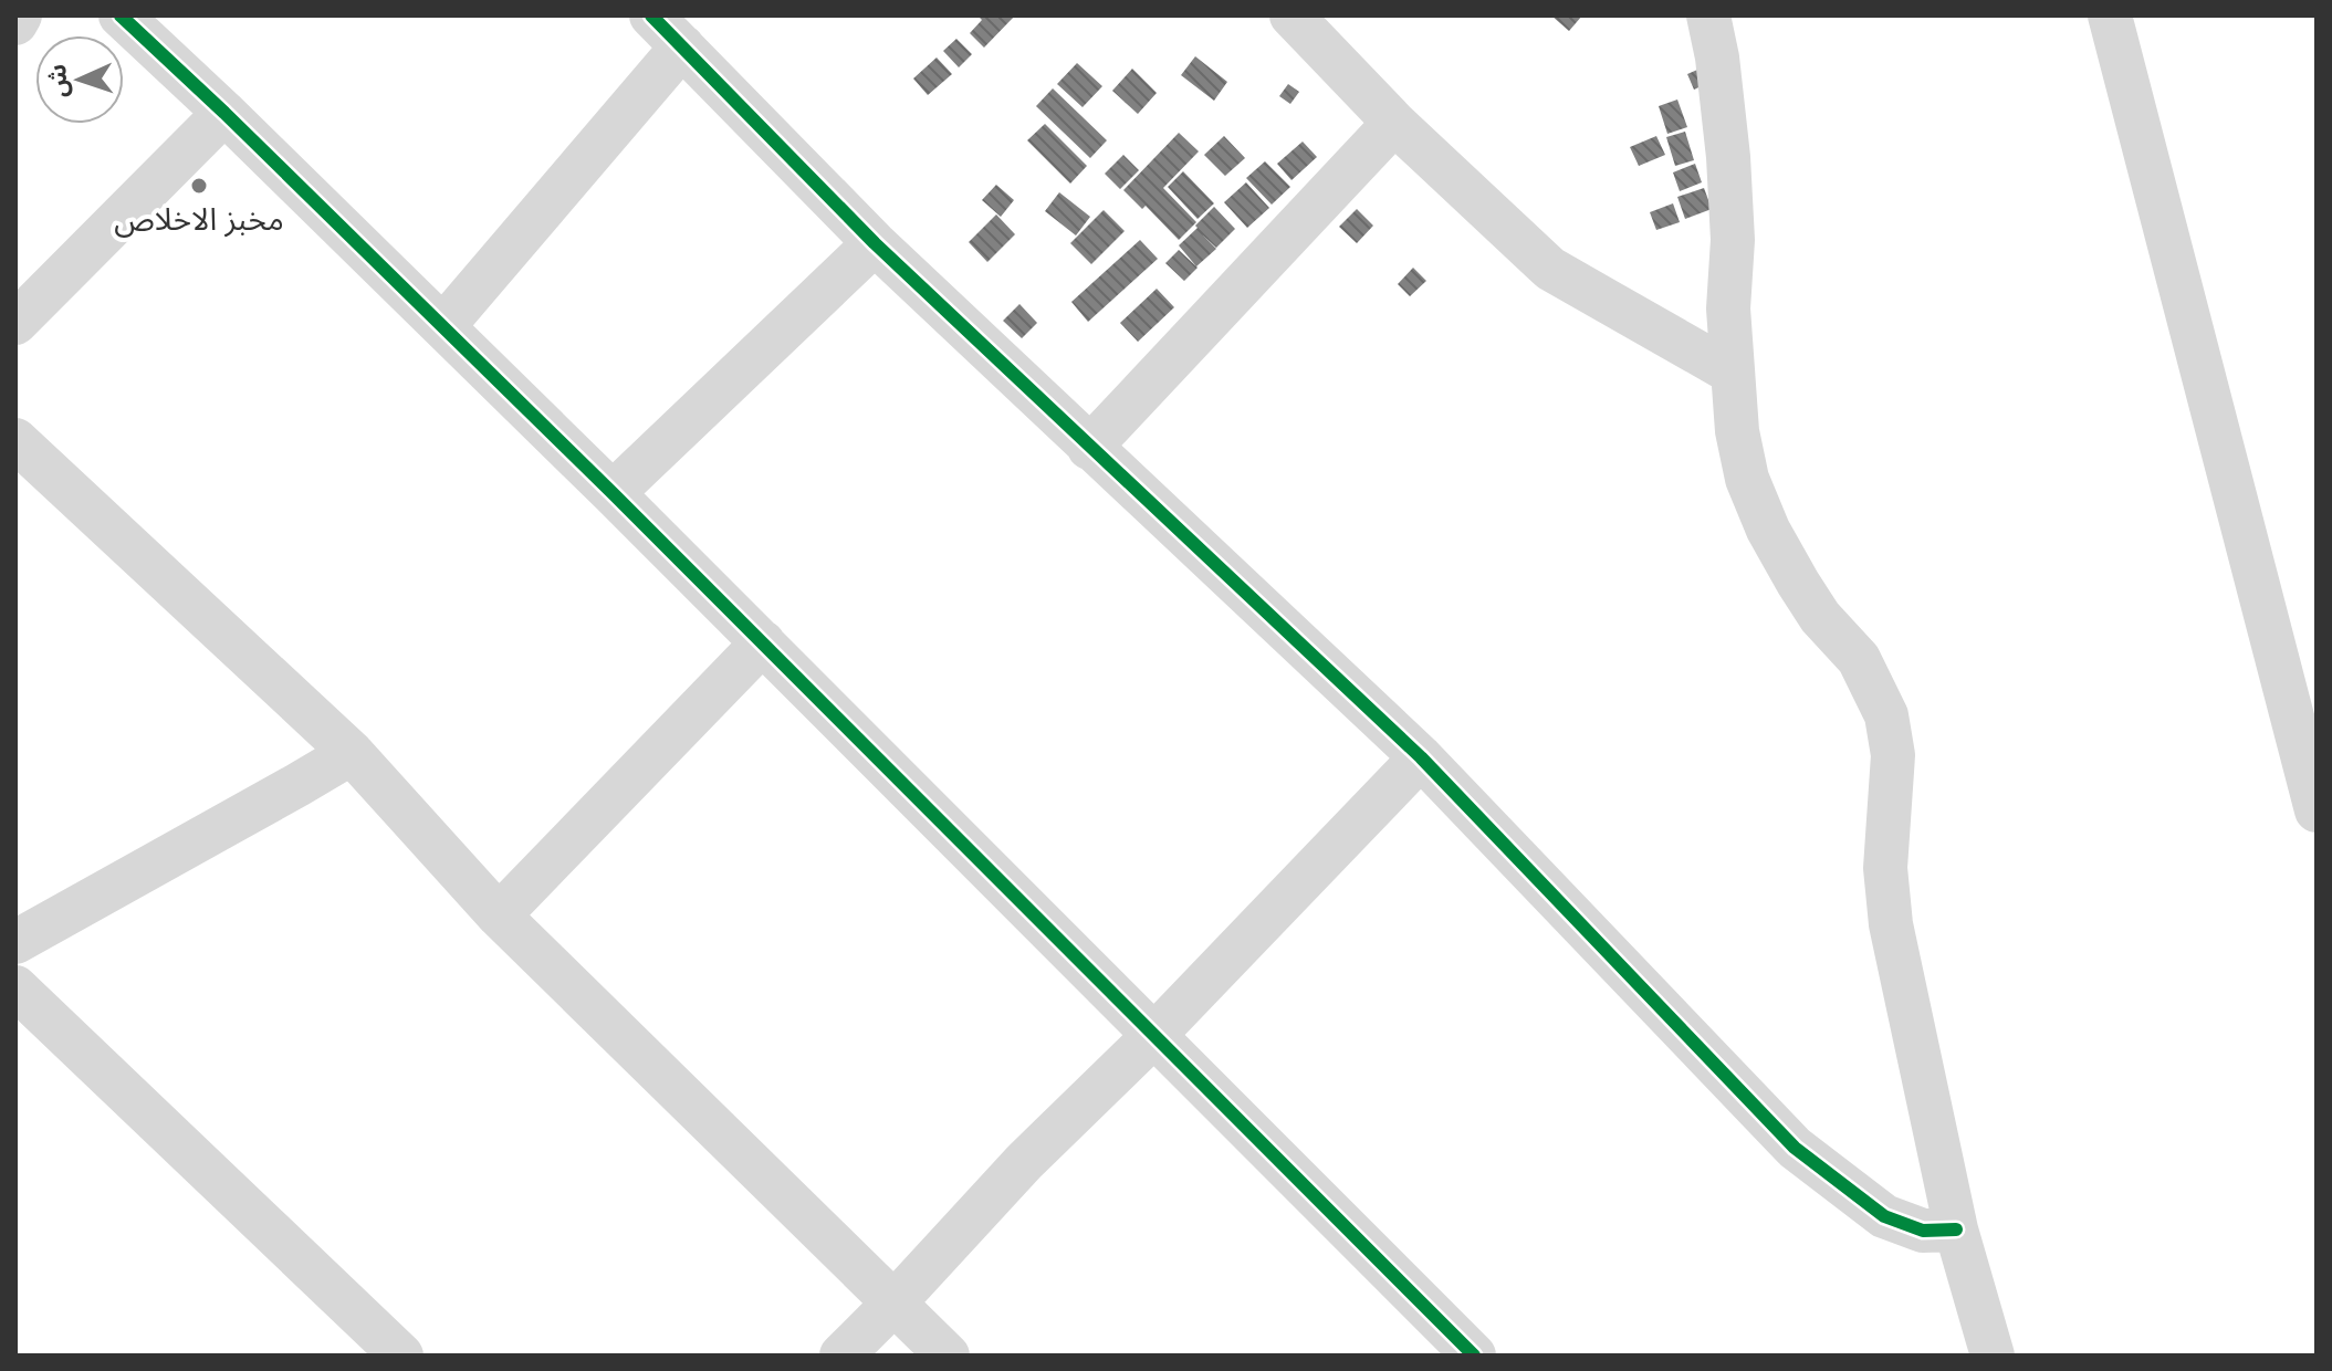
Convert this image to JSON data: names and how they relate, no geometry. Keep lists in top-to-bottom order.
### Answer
{
  "places": ["مخبز الاخلاص"],
  "north": "left"
}
